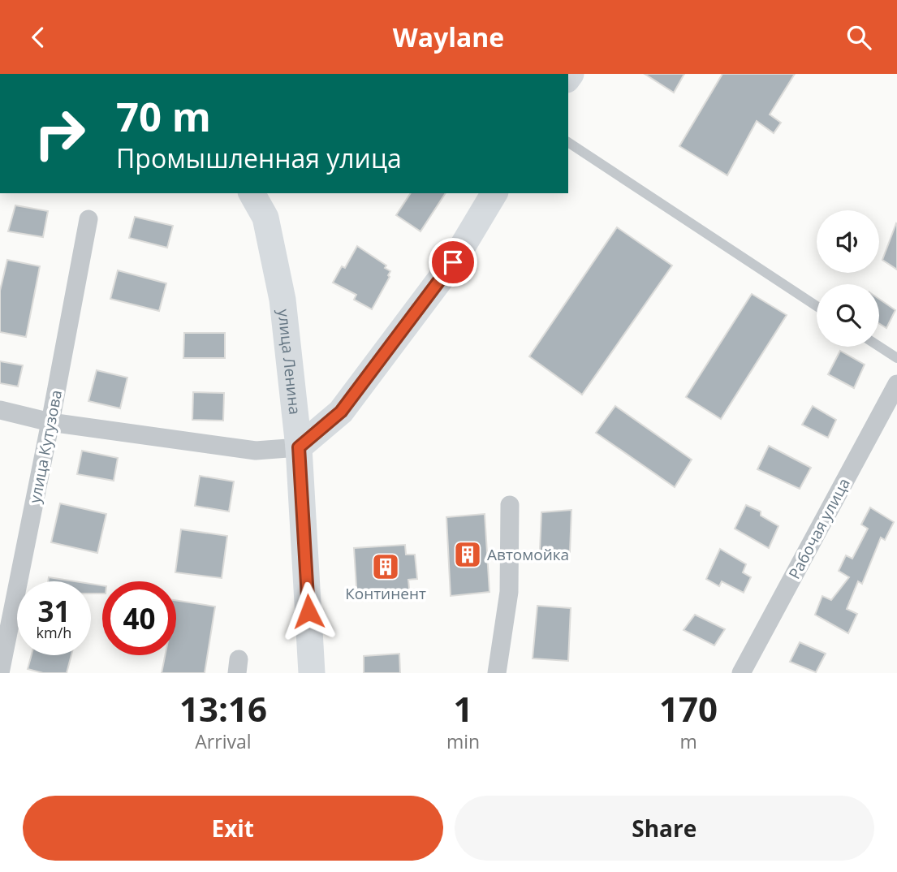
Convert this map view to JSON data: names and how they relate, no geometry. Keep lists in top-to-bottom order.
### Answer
{
  "streets": {
    "street": ["улица Ленина", "улица Кутузова", "Рабочая улица"]
  },
  "places": {
    "building": ["Автомойка", "Континент"]
  },
  "page": {
    "header": "Waylane",
    "turn": ["70 m", "Промышленная улица"],
    "speed": "31 km/h",
    "limit": "40",
    "eta": [
      "13:16",
      "Arrival",
      "1",
      "min",
      "170",
      "m"
    ],
    "buttons": ["Exit", "Share"]
  }
}
